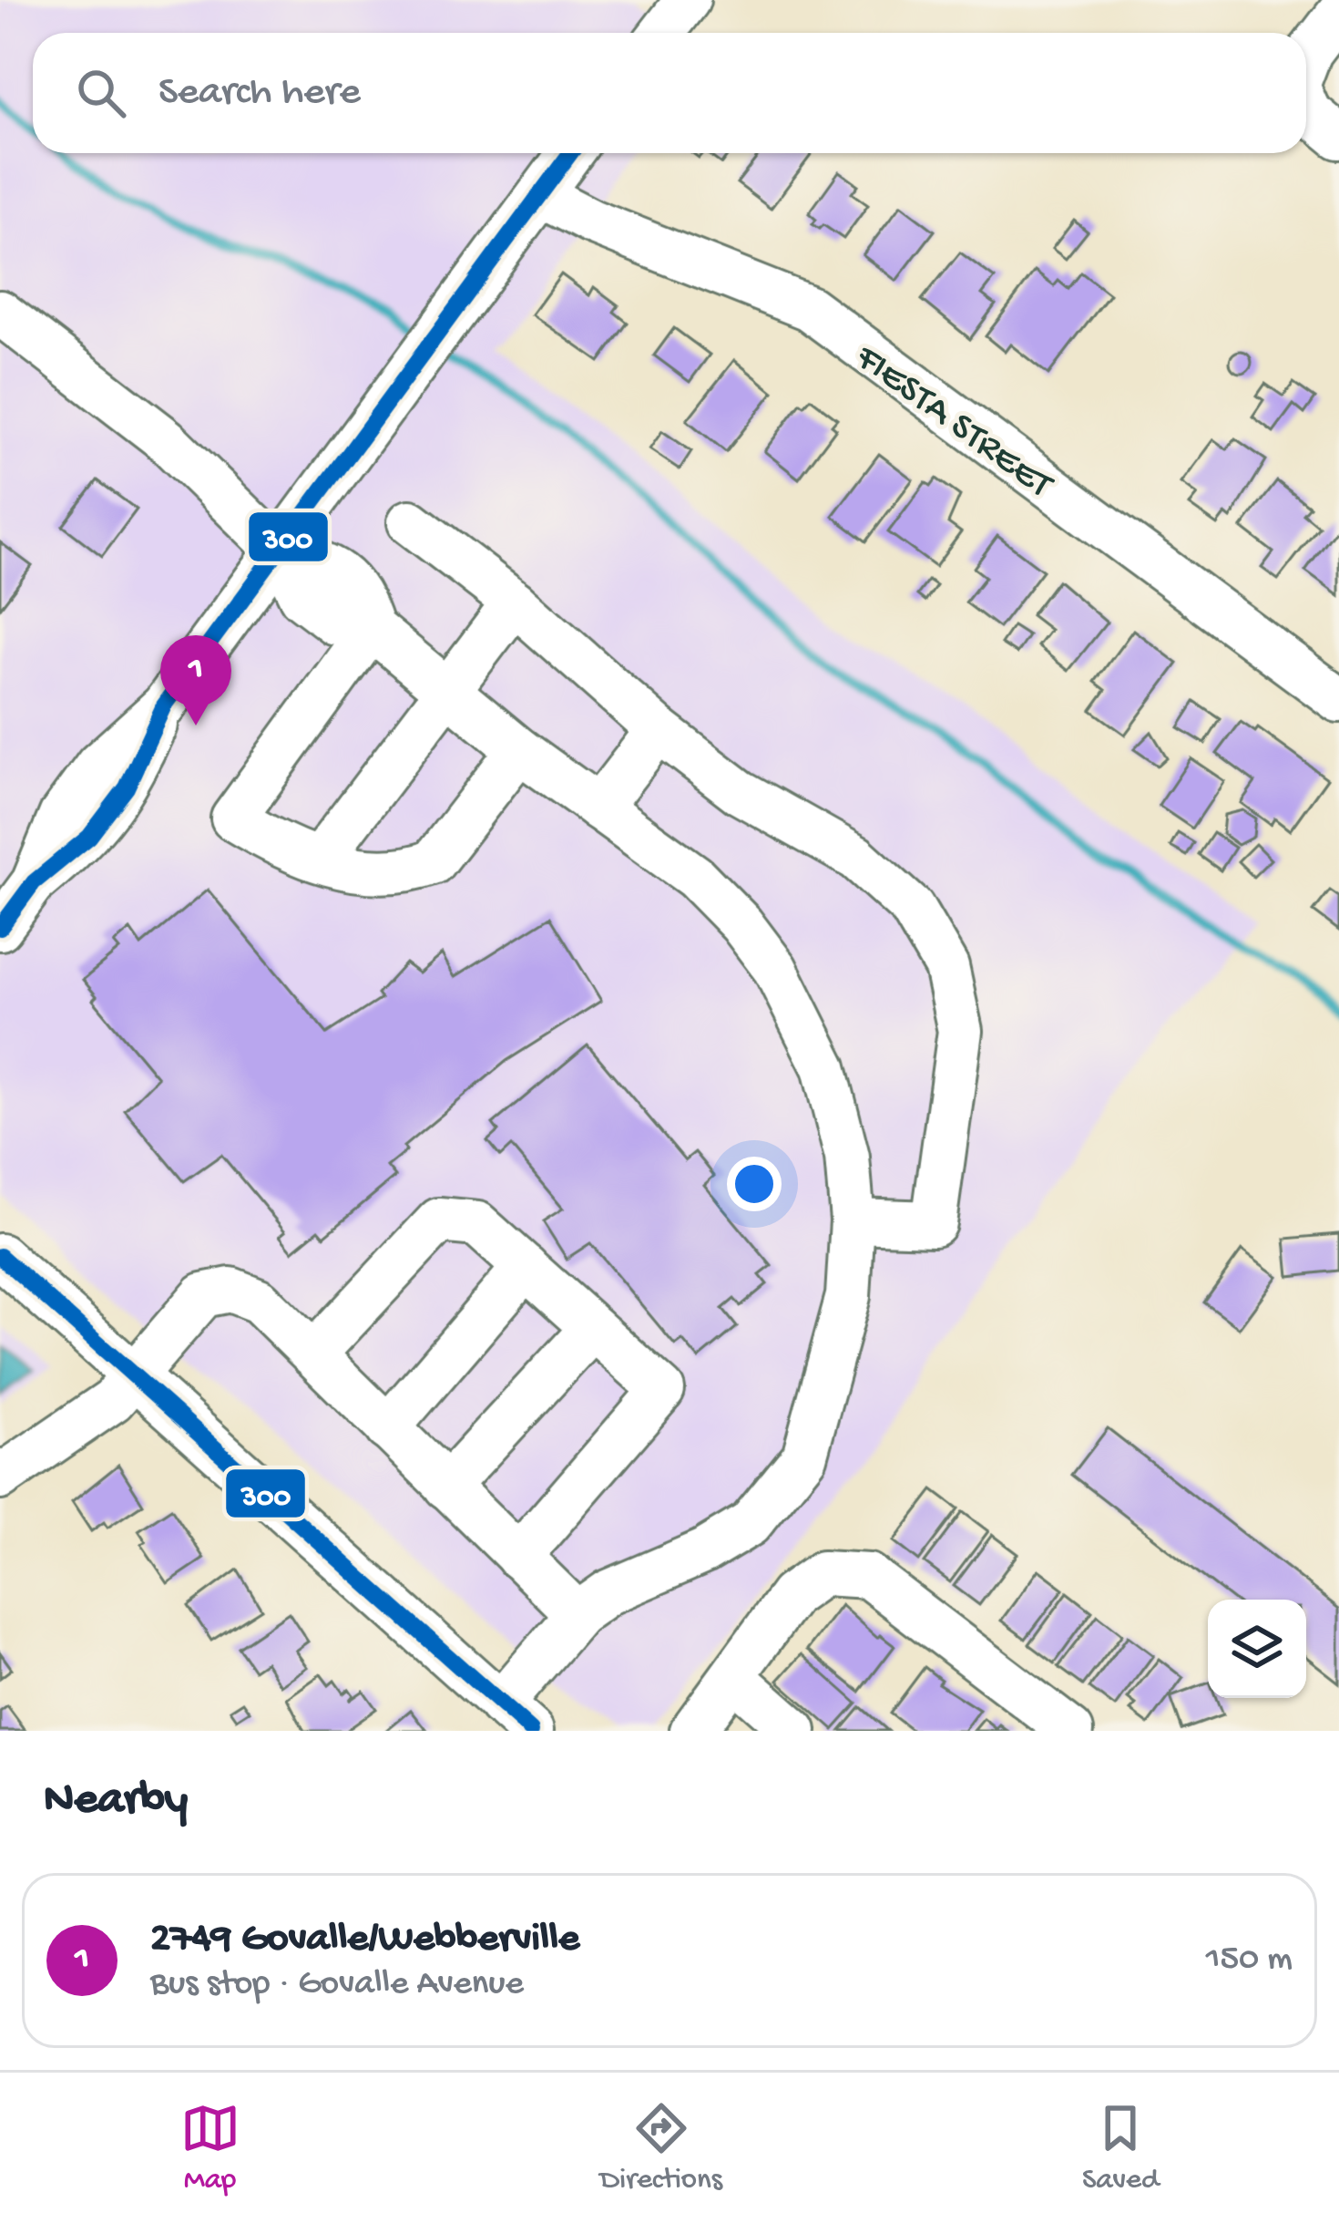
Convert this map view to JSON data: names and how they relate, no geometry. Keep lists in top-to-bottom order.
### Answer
{
  "streets": {
    "street": ["FIESTA STREET"]
  },
  "lines": ["transit line 300"],
  "page": {
    "search": "Search here",
    "pins": "1",
    "heading": "Nearby",
    "list": [
      {
        "mark": "1",
        "name": "2749 Govalle/Webberville",
        "note": "Bus stop · Govalle Avenue",
        "value": "150 m"
      }
    ],
    "nav": ["Map", "Directions", "Saved"]
  }
}
